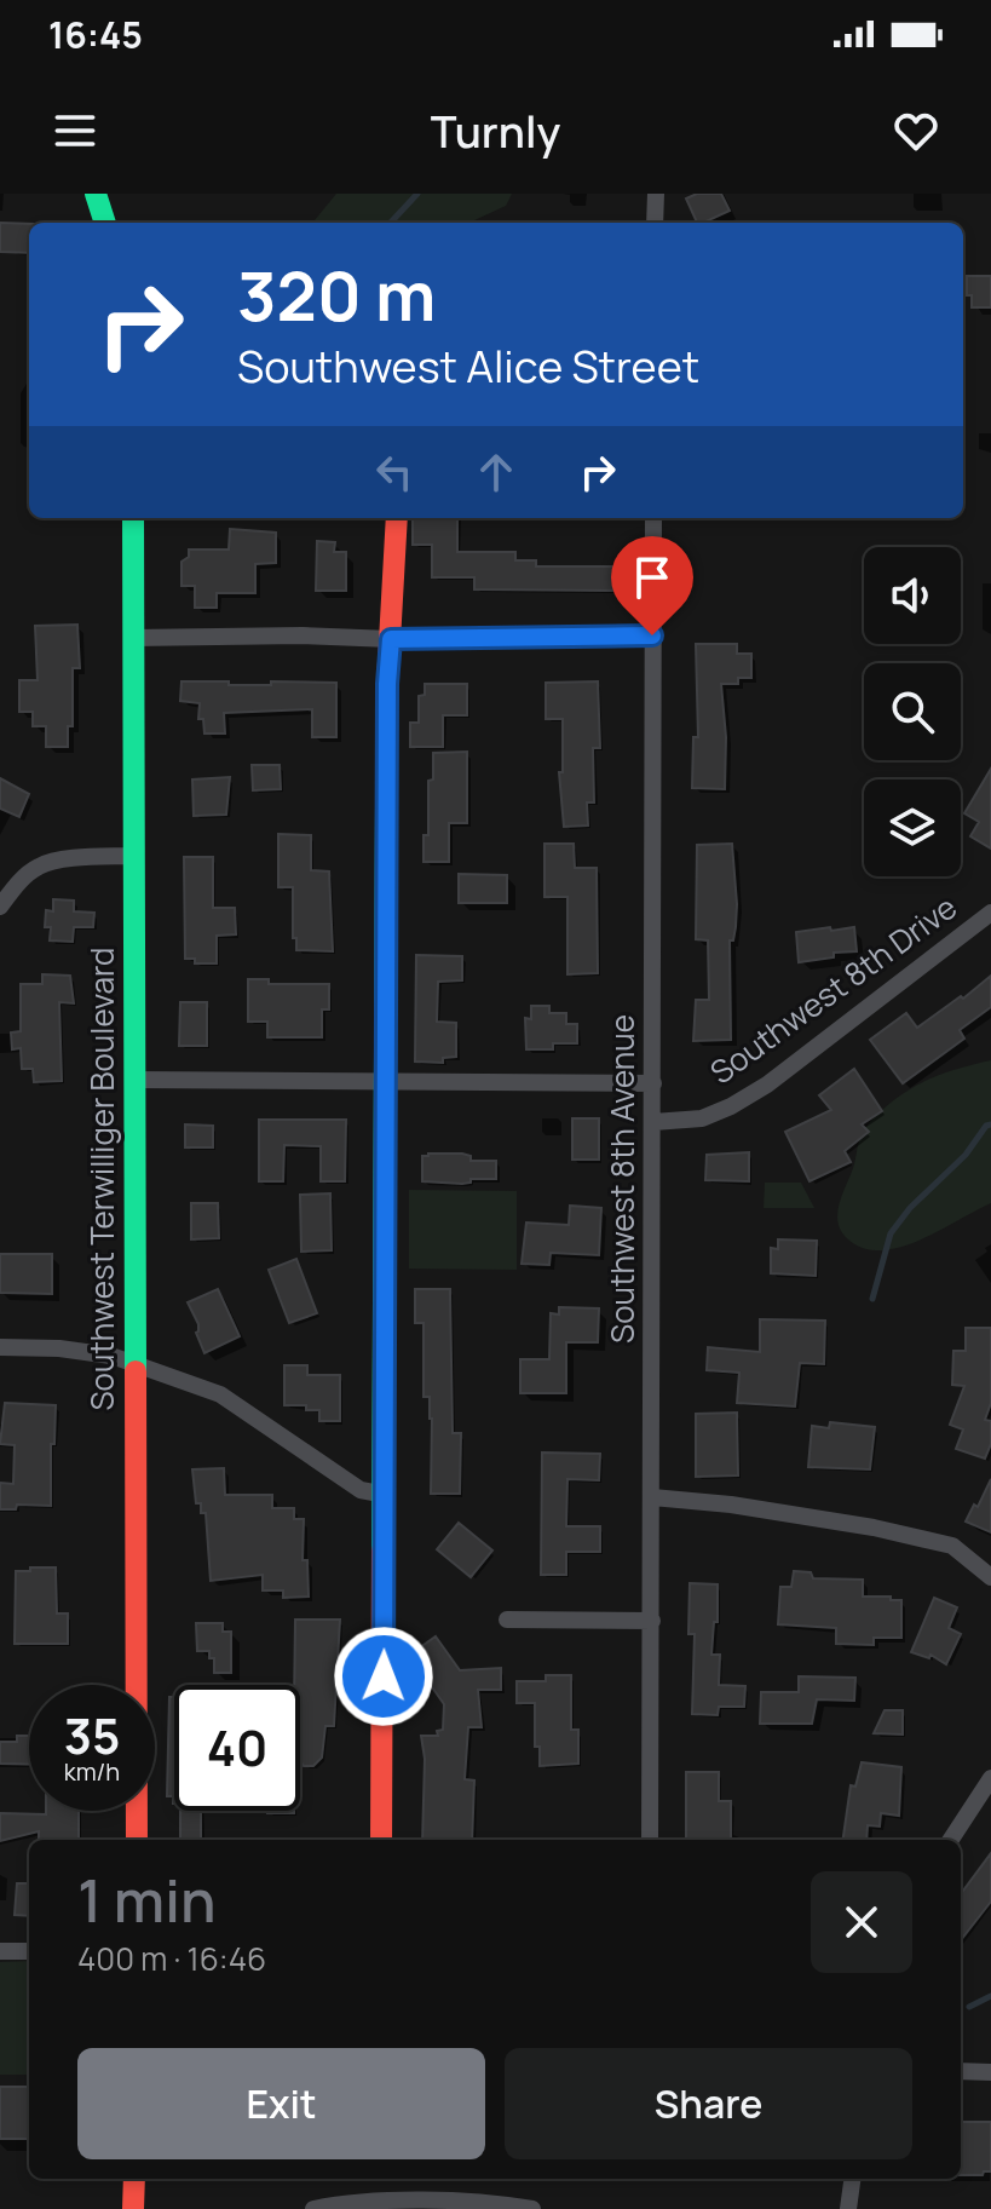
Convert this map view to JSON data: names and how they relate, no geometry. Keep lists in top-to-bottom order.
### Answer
{
  "streets": {
    "main road": ["Southwest Terwilliger Boulevard"],
    "street": ["Southwest 8th Drive", "Southwest 8th Avenue"]
  },
  "crossings": [
    ["Southwest 8th Drive", "Southwest 8th Avenue"]
  ],
  "page": {
    "status": "16:45",
    "header": "Turnly",
    "turn": ["320 m", "Southwest Alice Street"],
    "speed": "35 km/h",
    "limit": "40",
    "heading": ["1 min", "400 m · 16:46"],
    "buttons": ["Exit", "Share"]
  }
}
